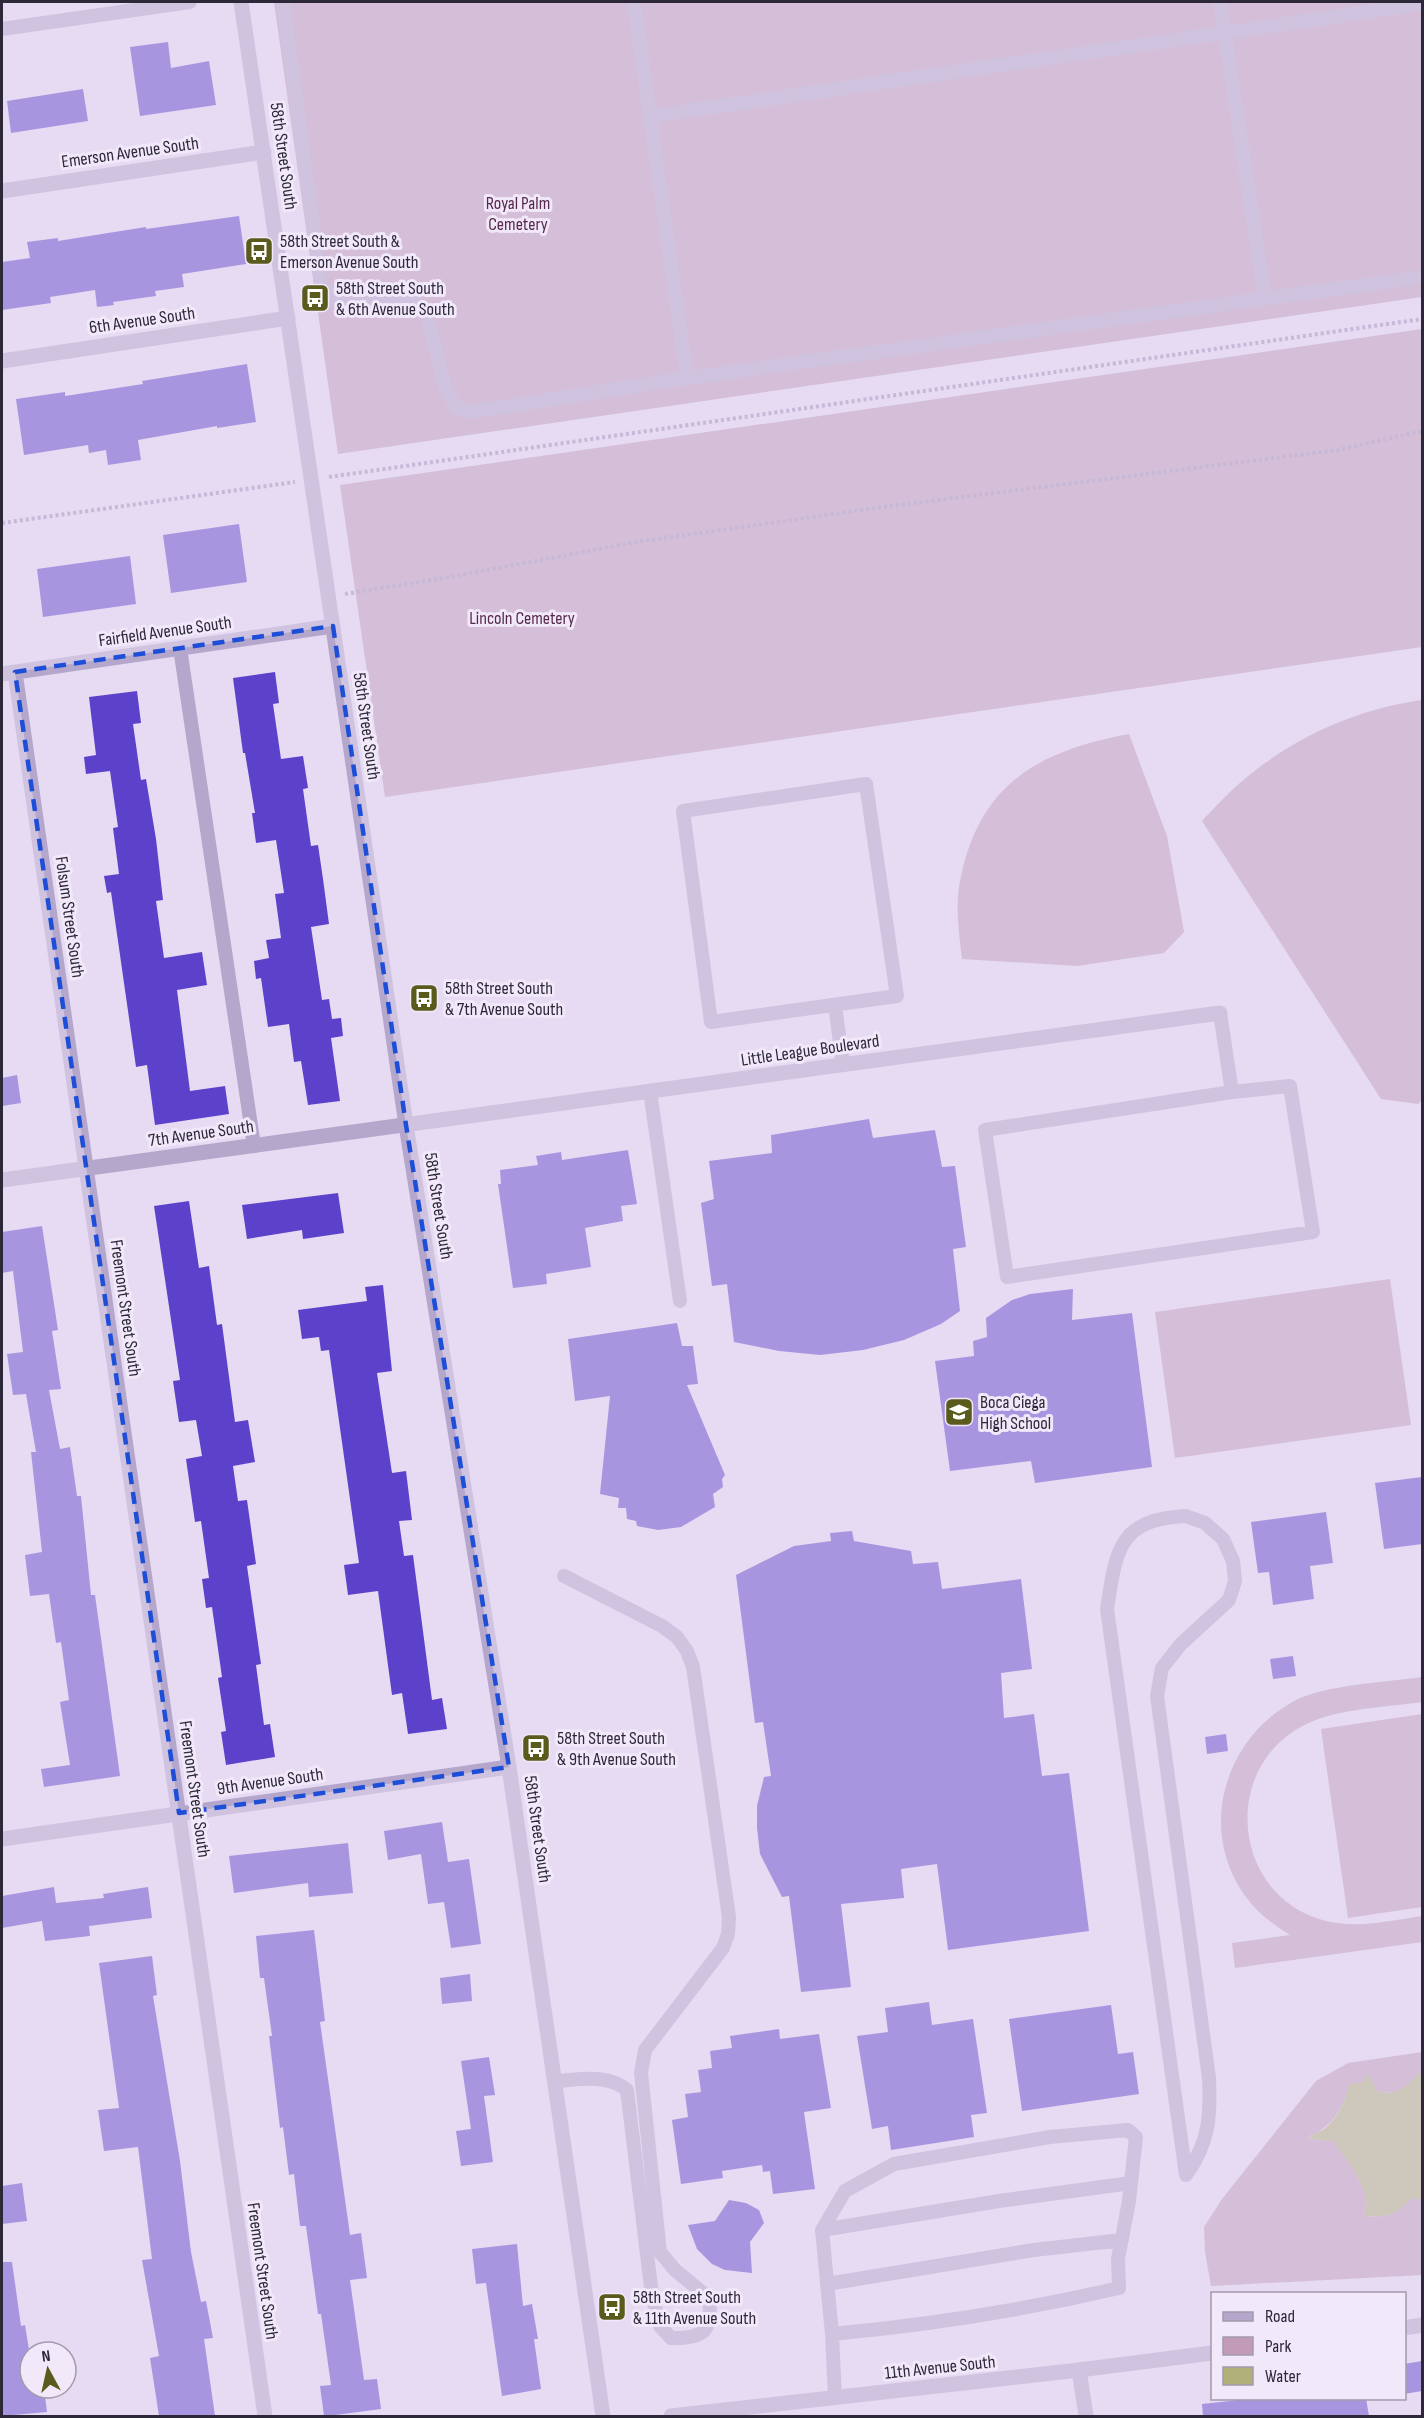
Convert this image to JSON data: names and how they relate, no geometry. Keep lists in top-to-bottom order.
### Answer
{
  "streets": {
    "street": [
      "Emerson Avenue South",
      "58th Street South",
      "6th Avenue South",
      "Fairfield Avenue South",
      "Folsum Street South",
      "Little League Boulevard",
      "7th Avenue South",
      "Freemont Street South",
      "9th Avenue South",
      "11th Avenue South"
    ]
  },
  "crossings": [
    ["Emerson Avenue South", "58th Street South"],
    ["58th Street South", "6th Avenue South"],
    ["58th Street South", "Fairfield Avenue South"],
    ["58th Street South", "Little League Boulevard"],
    ["58th Street South", "7th Avenue South"],
    ["58th Street South", "9th Avenue South"],
    ["Fairfield Avenue South", "Folsum Street South"],
    ["Folsum Street South", "7th Avenue South"],
    ["Folsum Street South", "Freemont Street South"],
    ["Little League Boulevard", "7th Avenue South"],
    ["7th Avenue South", "Freemont Street South"],
    ["Freemont Street South", "9th Avenue South"]
  ],
  "parks": ["Royal Palm Cemetery", "Lincoln Cemetery"],
  "places": {
    "bus stop": [
      "58th Street South & Emerson Avenue South",
      "58th Street South & 6th Avenue South",
      "58th Street South & 7th Avenue South",
      "58th Street South & 9th Avenue South",
      "58th Street South & 11th Avenue South"
    ],
    "school or university": ["Boca Ciega High School"]
  },
  "legend": ["Road", "Park", "Water"],
  "north": "top"
}
